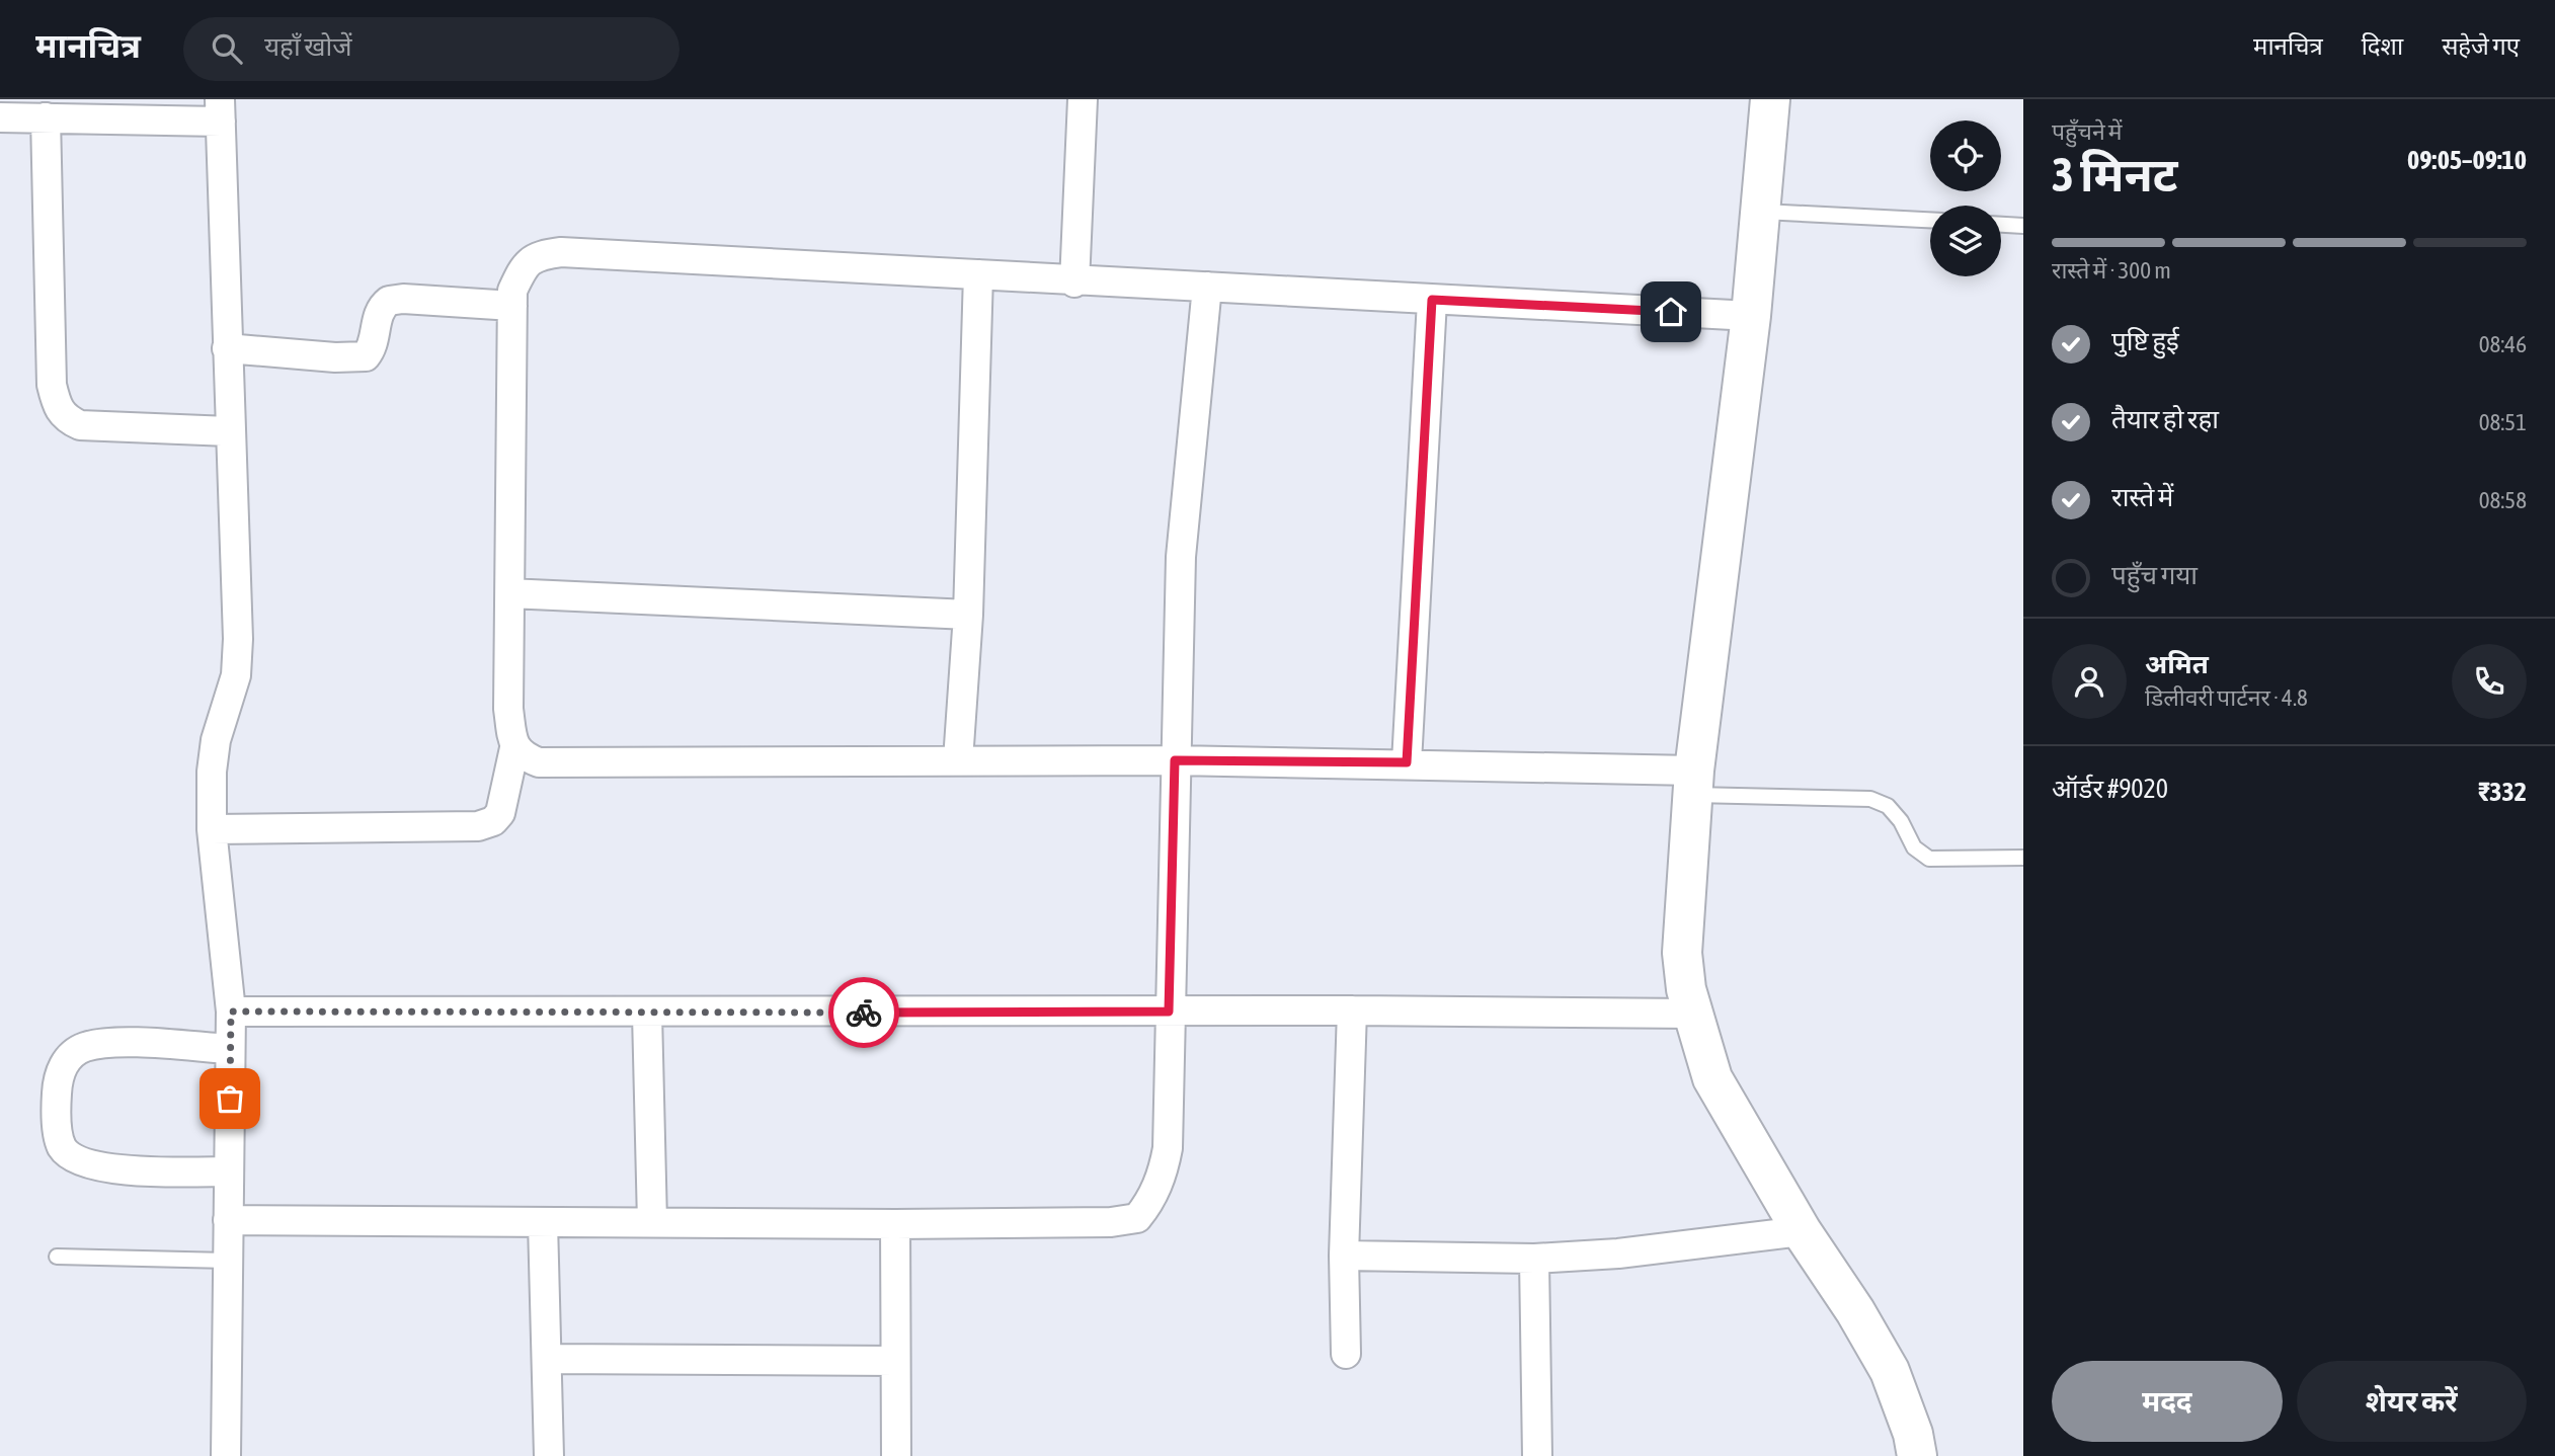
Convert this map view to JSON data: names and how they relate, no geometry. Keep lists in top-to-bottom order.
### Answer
{
  "page": {
    "header": "मानचित्र",
    "search": "यहाँ खोजें",
    "nav": ["मानचित्र", "दिशा", "सहेजे गए"],
    "heading": ["3 मिनट", "पहुँचने में", "09:05–09:10"],
    "panel": [
      "अमित",
      "डिलीवरी पार्टनर · 4.8",
      "ऑर्डर #9020",
      "₹332"
    ],
    "bar": "रास्ते में · 300 m",
    "list": [
      ["पुष्टि हुई", "08:46"],
      ["तैयार हो रहा", "08:51"],
      ["रास्ते में", "08:58"],
      "पहुँच गया"
    ],
    "buttons": ["मदद", "शेयर करें"]
  }
}
